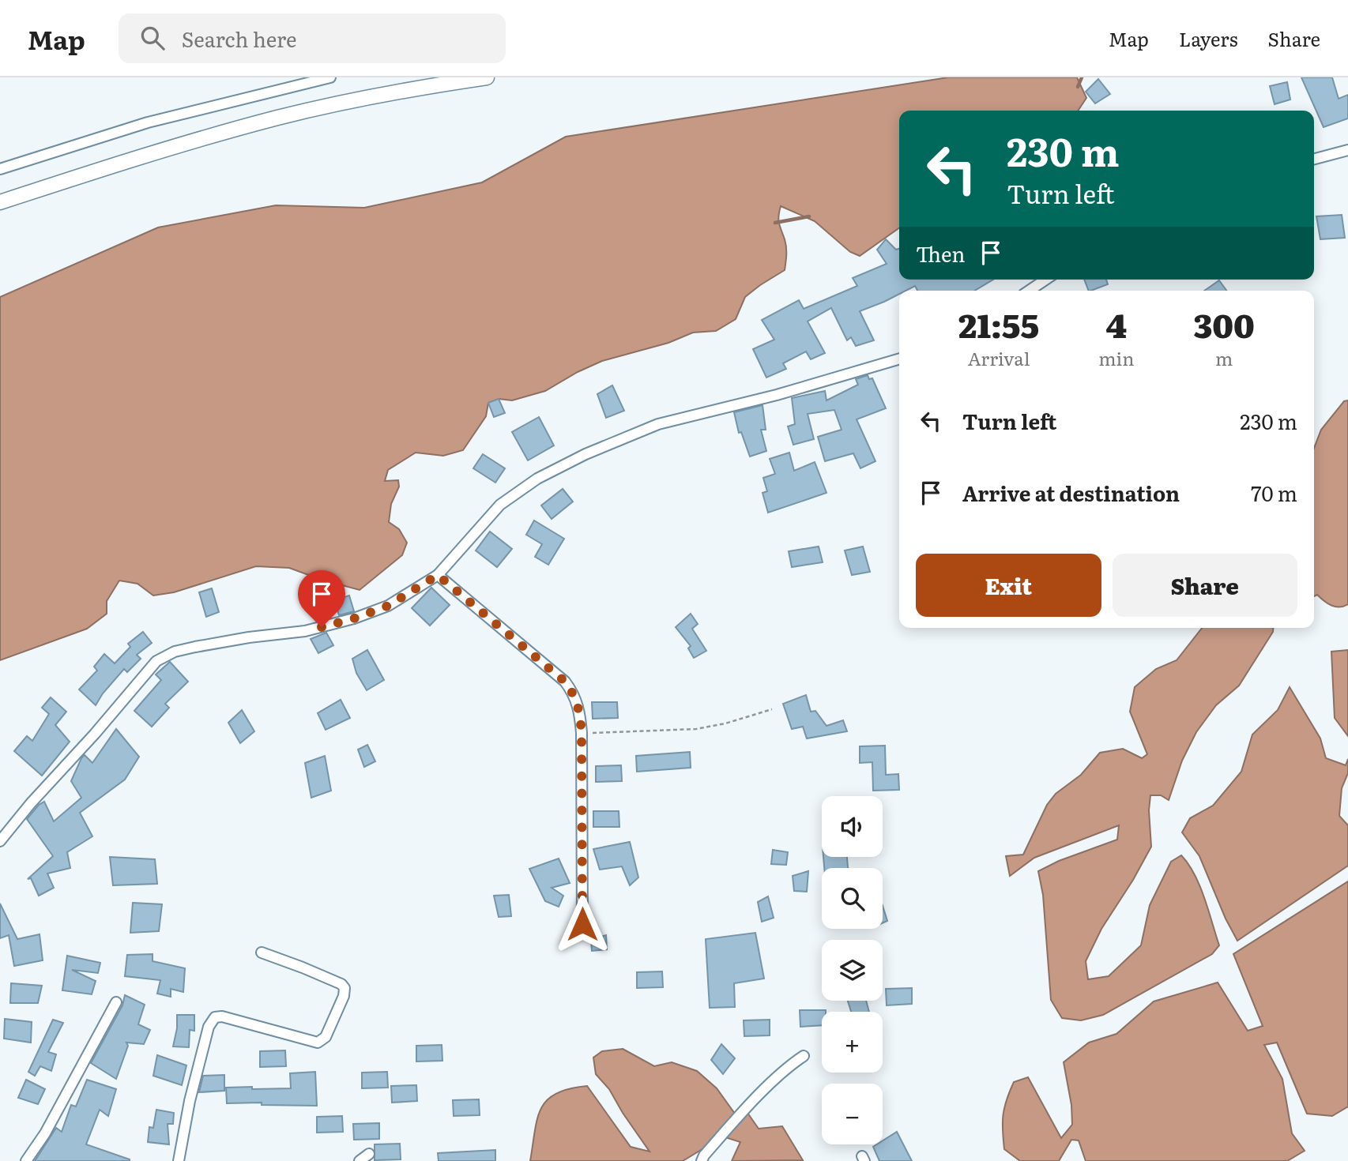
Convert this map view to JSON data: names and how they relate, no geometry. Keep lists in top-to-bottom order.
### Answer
{
  "page": {
    "header": "Map",
    "search": "Search here",
    "nav": ["Map", "Layers", "Share"],
    "turn": ["230 m", "Turn left"],
    "then": "Then",
    "eta": [
      "21:55",
      "Arrival",
      "4",
      "min",
      "300",
      "m"
    ],
    "list": [
      {
        "name": "Turn left",
        "value": "230 m"
      },
      {
        "name": "Arrive at destination",
        "value": "70 m"
      }
    ],
    "buttons": ["Exit", "Share"],
    "map_buttons": ["+", "−"]
  }
}
